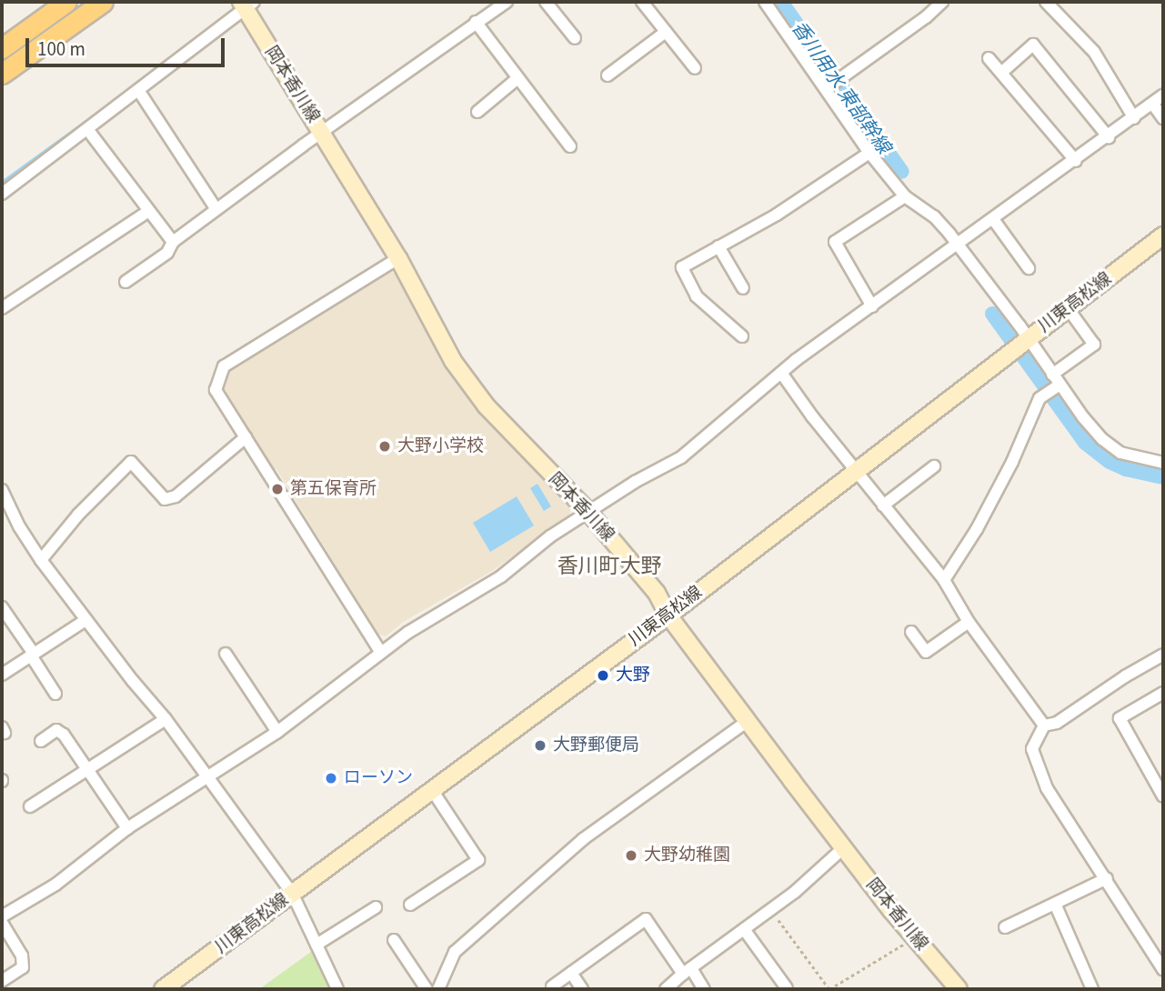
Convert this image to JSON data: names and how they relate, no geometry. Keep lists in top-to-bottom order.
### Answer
{
  "streets": {
    "main road": ["岡本香川線", "川東高松線"]
  },
  "crossings": [
    ["岡本香川線", "川東高松線"]
  ],
  "districts": ["香川町大野"],
  "water": ["香川用水 東部幹線"],
  "places": [
    "大野小学校",
    "第五保育所",
    "大野",
    "大野郵便局",
    "ローソン",
    "大野幼稚園"
  ],
  "scale_bar": "100 m"
}
